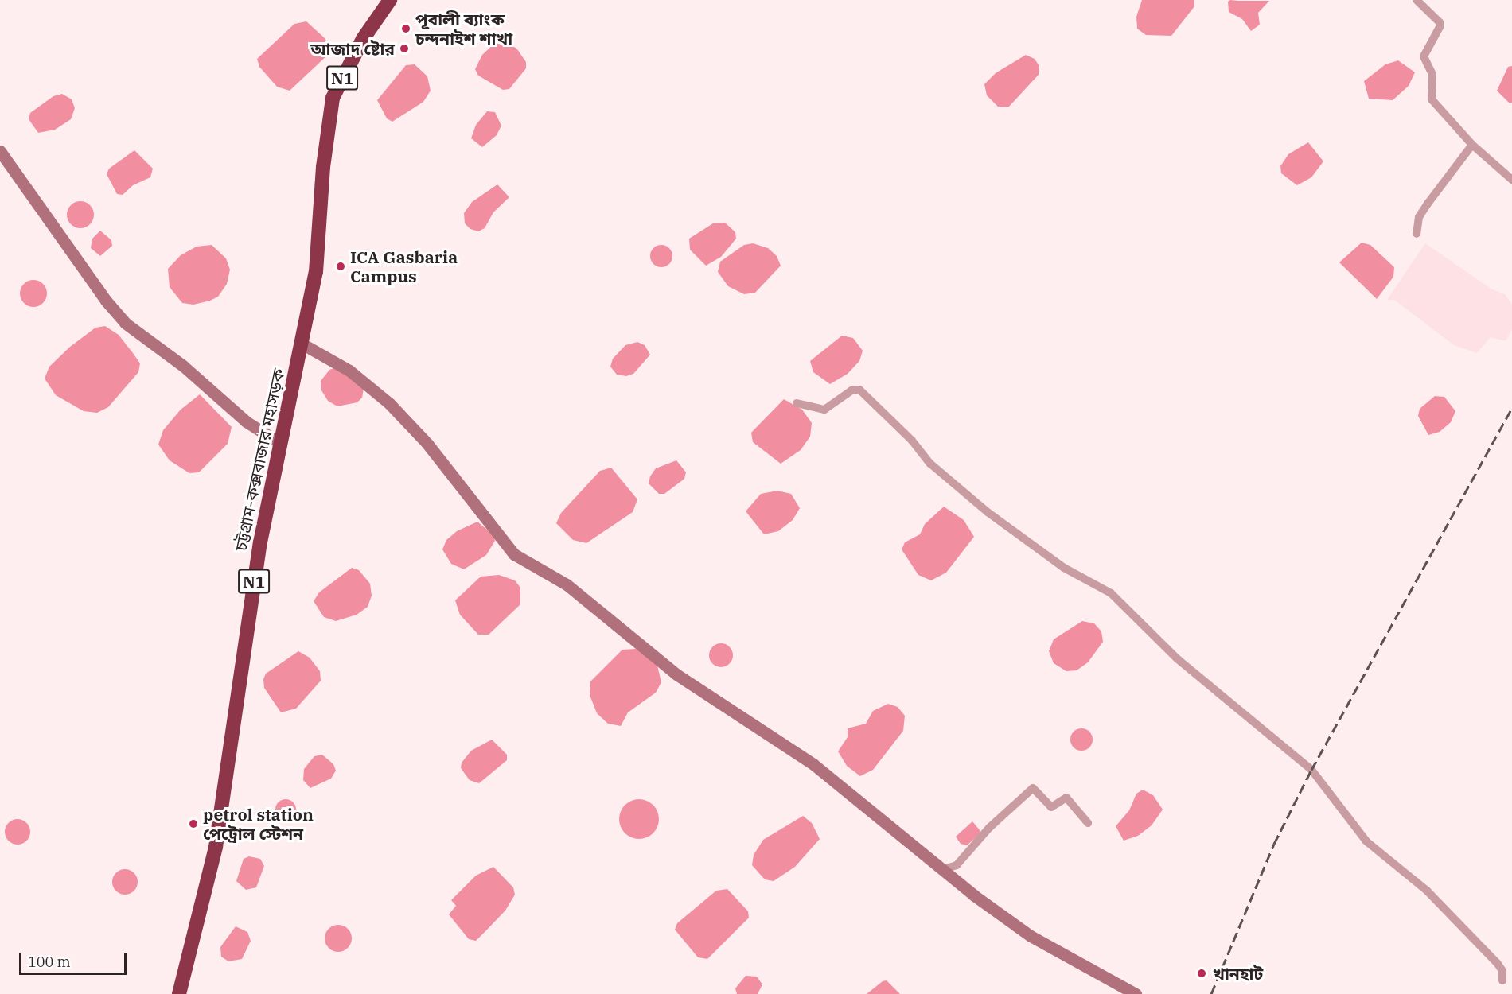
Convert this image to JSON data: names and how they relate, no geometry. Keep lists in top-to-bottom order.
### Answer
{
  "streets": {
    "highway": ["N1", "চট্টগ্রাম-কক্সবাজার মহাসড়ক"]
  },
  "places": [
    "পূবালী ব্যাংক চন্দনাইশ শাখা",
    "আজাদ ষ্টোর",
    "ICA Gasbaria Campus",
    "petrol station পেট্রোল স্টেশন",
    "খানহাট"
  ],
  "scale_bar": "100 m"
}
